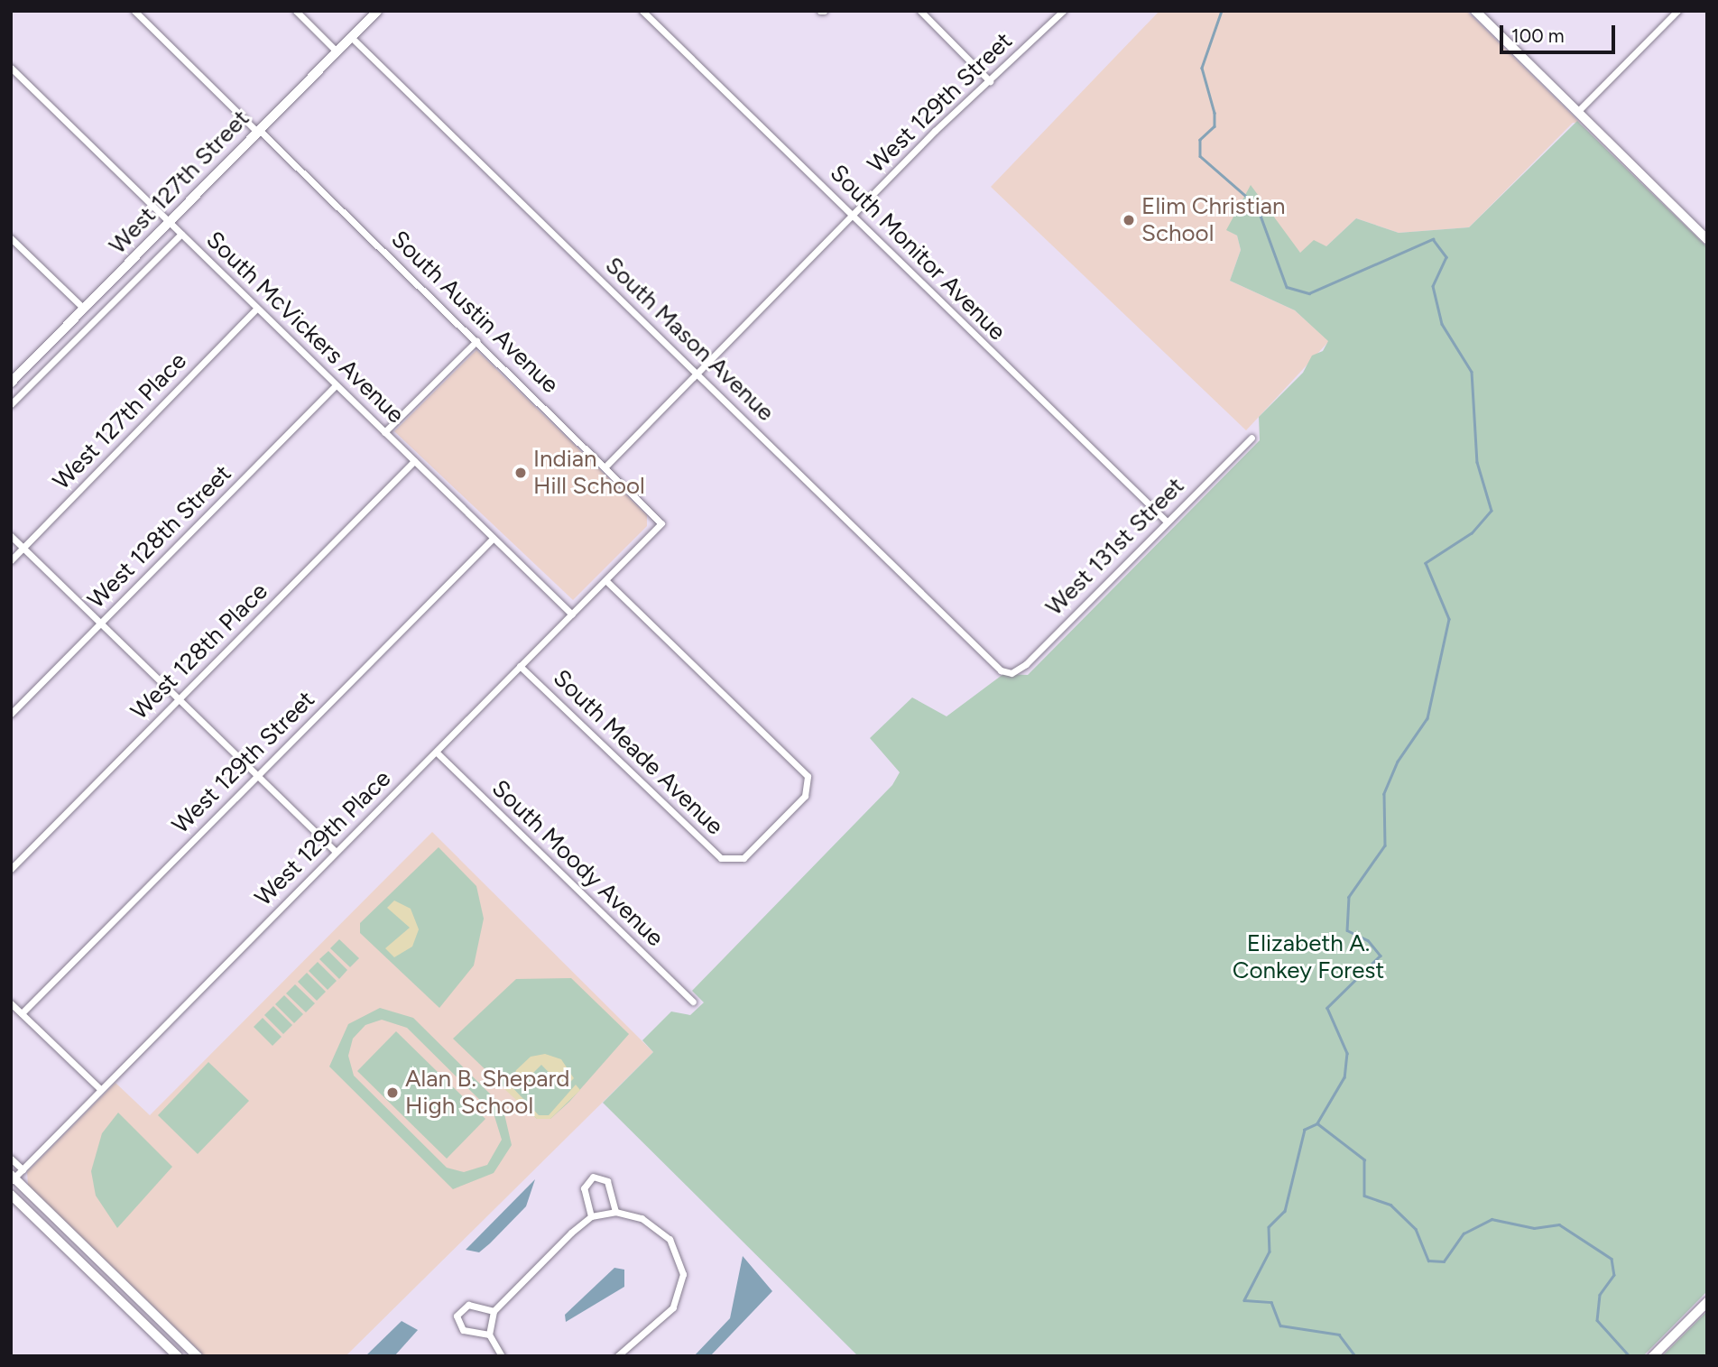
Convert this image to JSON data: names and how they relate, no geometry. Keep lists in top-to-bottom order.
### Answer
{
  "streets": {
    "main road": ["West 127th Street"],
    "street": [
      "West 129th Street",
      "South Monitor Avenue",
      "South Austin Avenue",
      "South McVickers Avenue",
      "South Mason Avenue",
      "West 127th Place",
      "West 128th Street",
      "West 131st Street",
      "West 128th Place",
      "South Meade Avenue",
      "West 129th Place",
      "South Moody Avenue"
    ]
  },
  "crossings": [
    ["West 129th Street", "South Monitor Avenue"],
    ["West 129th Street", "South Austin Avenue"],
    ["West 129th Street", "South McVickers Avenue"],
    ["West 129th Street", "South Mason Avenue"],
    ["West 127th Street", "South Austin Avenue"],
    ["West 127th Street", "South McVickers Avenue"],
    ["West 127th Street", "South Mason Avenue"],
    ["South Monitor Avenue", "West 131st Street"],
    ["South Austin Avenue", "West 129th Place"],
    ["South McVickers Avenue", "West 127th Place"],
    ["South McVickers Avenue", "West 128th Street"],
    ["South McVickers Avenue", "West 128th Place"],
    ["South McVickers Avenue", "West 129th Place"],
    ["South Mason Avenue", "West 131st Street"],
    ["South Meade Avenue", "West 129th Place"],
    ["West 129th Place", "South Moody Avenue"]
  ],
  "parks": ["Elizabeth A. Conkey Forest"],
  "places": ["Elim Christian School", "Indian Hill School", "Alan B. Shepard High School"],
  "scale_bar": "100 m"
}
